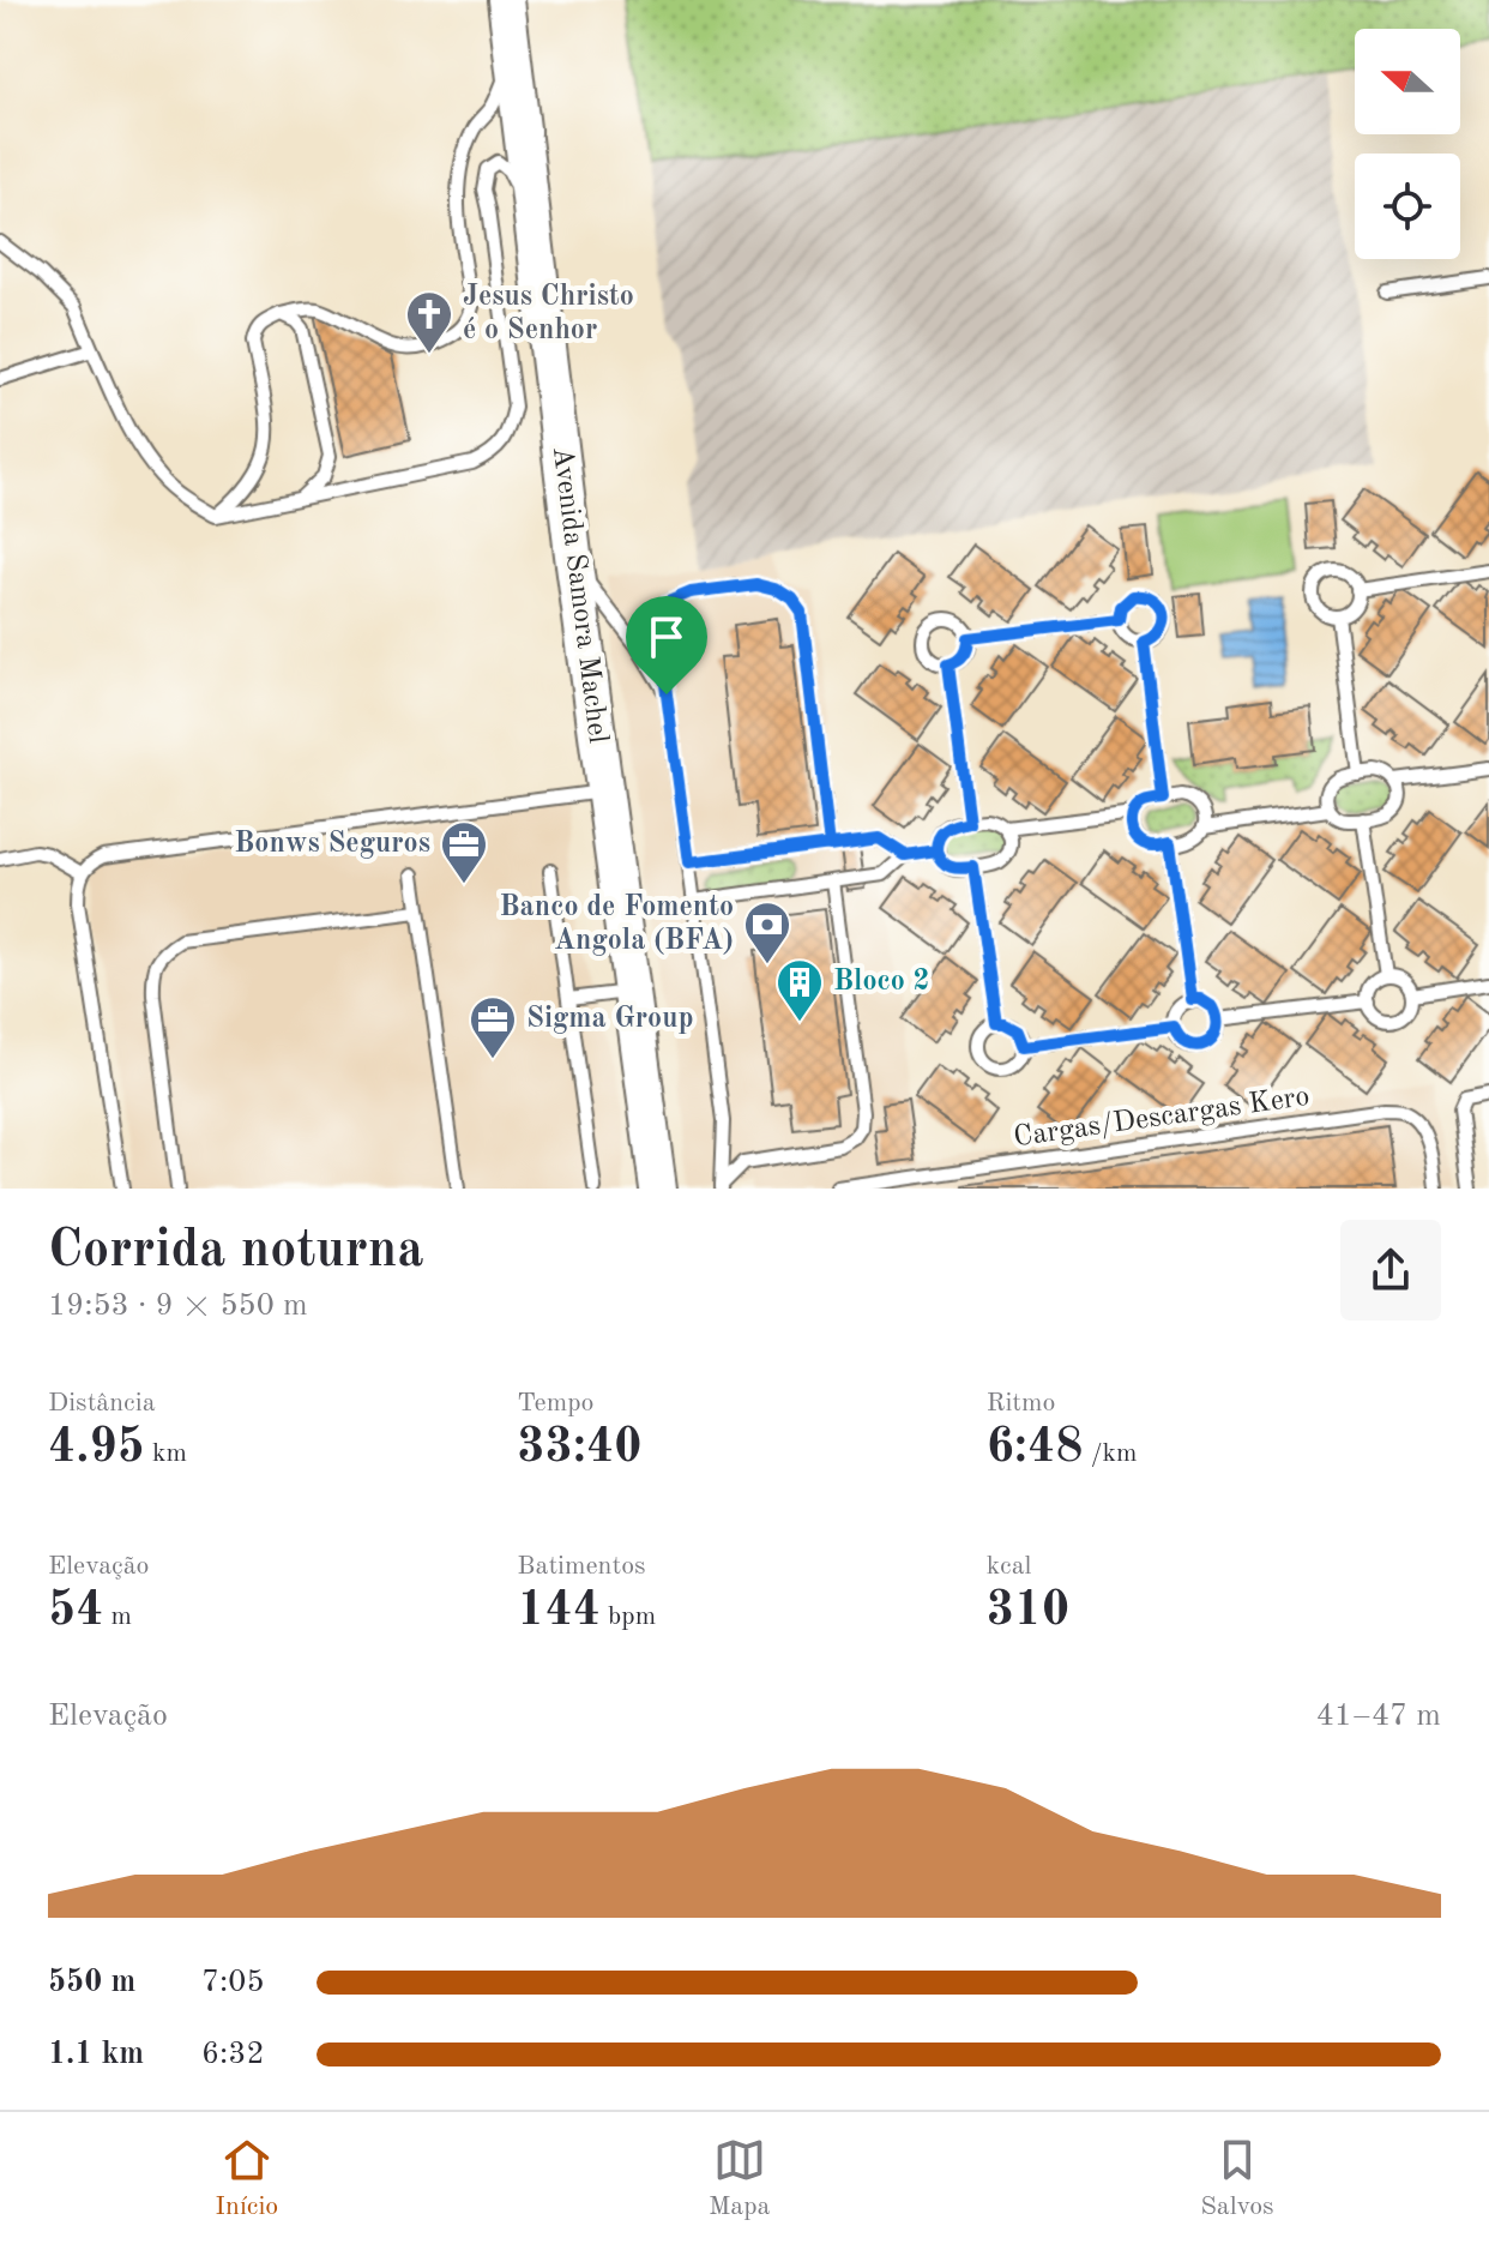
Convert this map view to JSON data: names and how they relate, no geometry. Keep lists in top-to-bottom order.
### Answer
{
  "streets": {
    "main road": ["Avenida Samora Machel"],
    "lane": ["Cargas/Descargas Kero"]
  },
  "places": {
    "church": ["Jesus Christo é o Senhor"],
    "office": ["Bonws Seguros", "Sigma Group"],
    "bank": ["Banco de Fomento Angola (BFA)"],
    "building": ["Bloco 2"]
  },
  "north": "left",
  "page": {
    "heading": ["Corrida noturna", "19:53 · 9 × 550 m"],
    "stats": [
      ["Distância", "4.95 km"],
      ["Tempo", "33:40"],
      ["Ritmo", "6:48 /km"],
      ["Elevação", "54 m"],
      ["Batimentos", "144 bpm"],
      ["kcal", "310"]
    ],
    "chart": ["Elevação", "41–47 m"],
    "list": [
      {
        "name": "550 m",
        "note": "7:05"
      },
      {
        "name": "1.1 km",
        "note": "6:32"
      }
    ],
    "tabs": ["Início", "Mapa", "Salvos"]
  }
}
